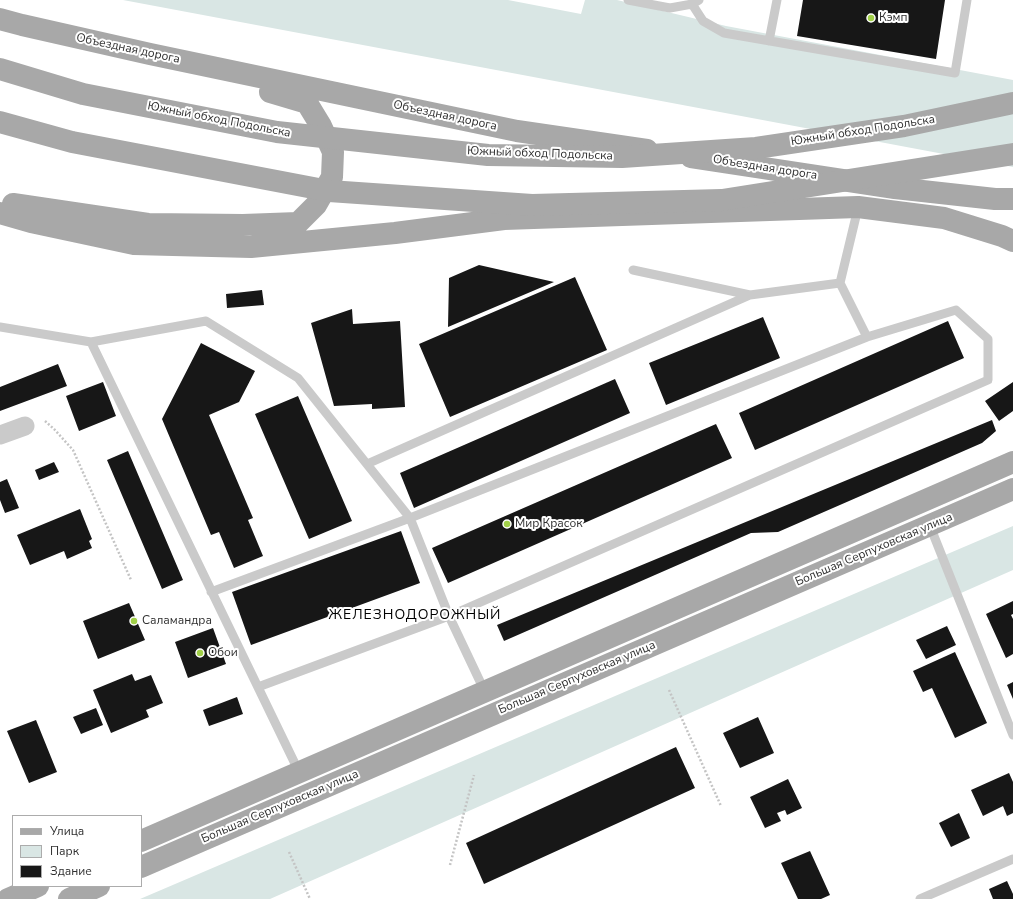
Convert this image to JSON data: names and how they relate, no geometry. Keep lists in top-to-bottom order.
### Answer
{
  "streets": {
    "main road": ["Объездная дорога", "Южный обход Подольска", "Большая Серпуховская улица"]
  },
  "districts": ["ЖЕЛЕЗНОДОРОЖНЫЙ"],
  "places": [
    "Кэмп",
    "Мир Красок",
    "Саламандра",
    "Обои"
  ],
  "legend": ["Улица", "Парк", "Здание"]
}
